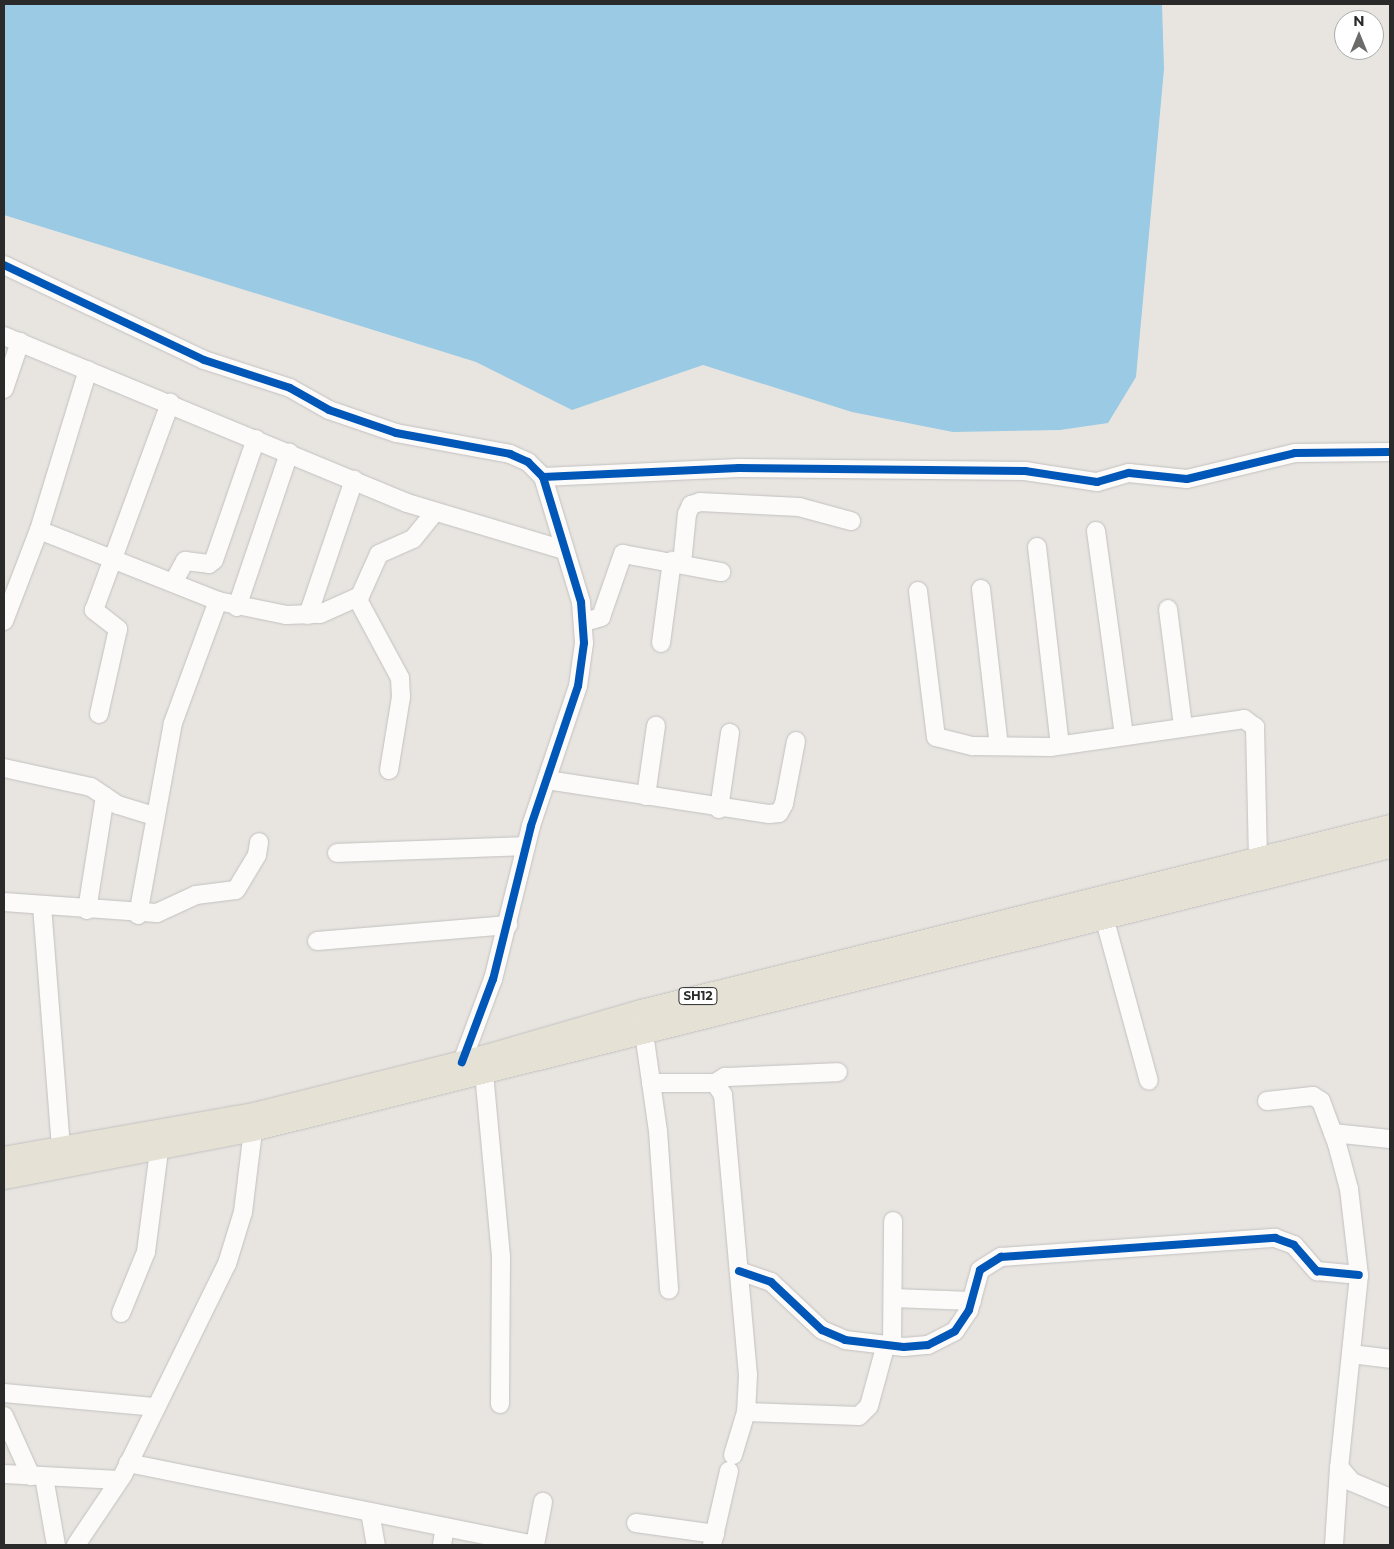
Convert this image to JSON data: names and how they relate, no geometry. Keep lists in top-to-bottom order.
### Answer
{
  "streets": {
    "main road": ["SH12"]
  },
  "north": "top"
}
